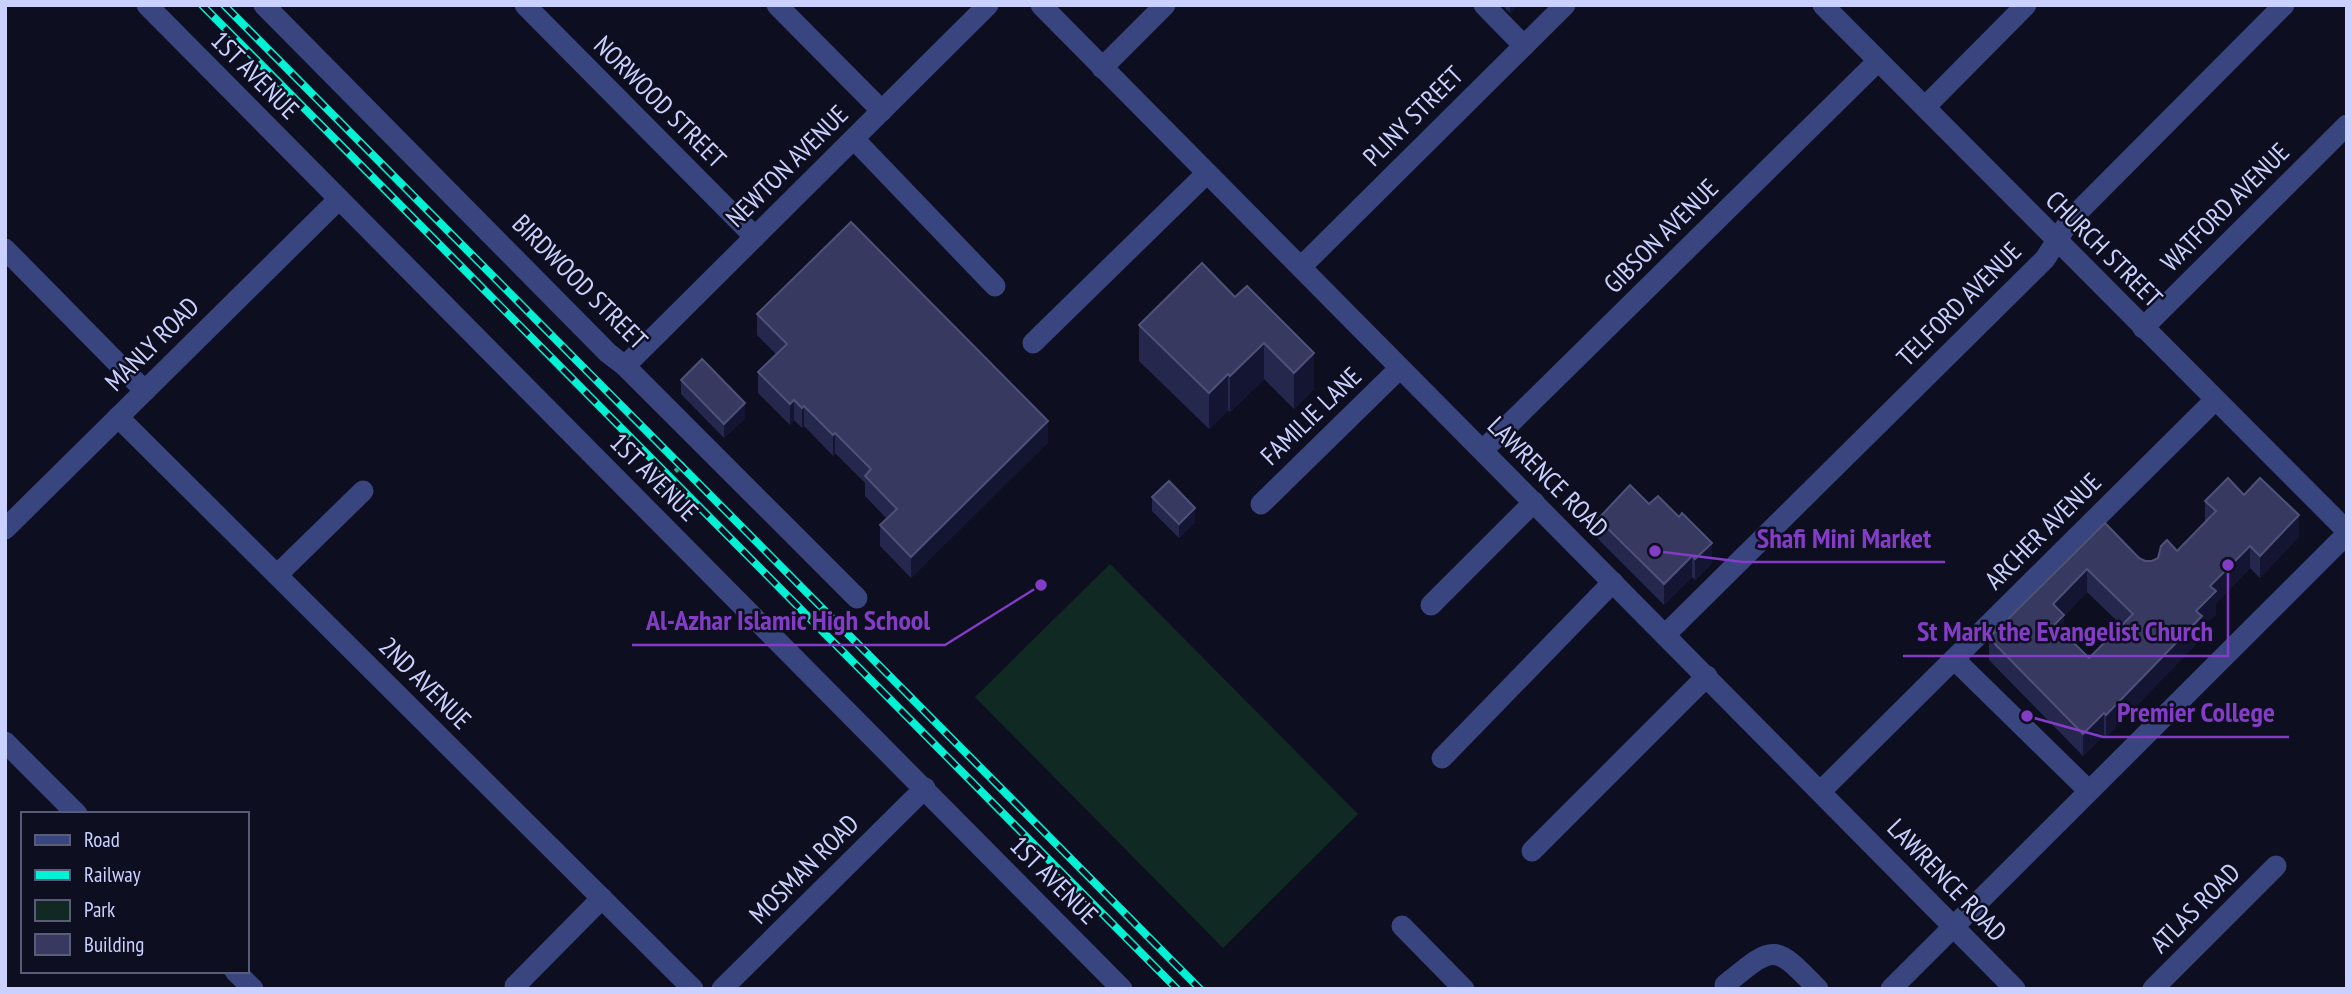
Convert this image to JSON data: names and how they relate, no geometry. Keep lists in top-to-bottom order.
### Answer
{
  "streets": {
    "street": [
      "1ST AVENUE",
      "NORWOOD STREET",
      "PLINY STREET",
      "NEWTON AVENUE",
      "WATFORD AVENUE",
      "GIBSON AVENUE",
      "CHURCH STREET",
      "BIRDWOOD STREET",
      "TELFORD AVENUE",
      "MANLY ROAD",
      "FAMILIE LANE",
      "LAWRENCE ROAD",
      "ARCHER AVENUE",
      "2ND AVENUE",
      "MOSMAN ROAD",
      "ATLAS ROAD"
    ]
  },
  "crossings": [
    ["1ST AVENUE", "MANLY ROAD"],
    ["1ST AVENUE", "MOSMAN ROAD"],
    ["NORWOOD STREET", "NEWTON AVENUE"],
    ["PLINY STREET", "LAWRENCE ROAD"],
    ["NEWTON AVENUE", "BIRDWOOD STREET"],
    ["WATFORD AVENUE", "CHURCH STREET"],
    ["GIBSON AVENUE", "CHURCH STREET"],
    ["GIBSON AVENUE", "LAWRENCE ROAD"],
    ["CHURCH STREET", "TELFORD AVENUE"],
    ["CHURCH STREET", "ARCHER AVENUE"],
    ["TELFORD AVENUE", "LAWRENCE ROAD"],
    ["MANLY ROAD", "2ND AVENUE"],
    ["FAMILIE LANE", "LAWRENCE ROAD"],
    ["LAWRENCE ROAD", "ARCHER AVENUE"]
  ],
  "places": [
    "Shafi Mini Market",
    "St Mark the Evangelist Church",
    "Al-Azhar Islamic High School",
    "Premier College"
  ],
  "legend": [
    "Road",
    "Railway",
    "Park",
    "Building"
  ]
}
